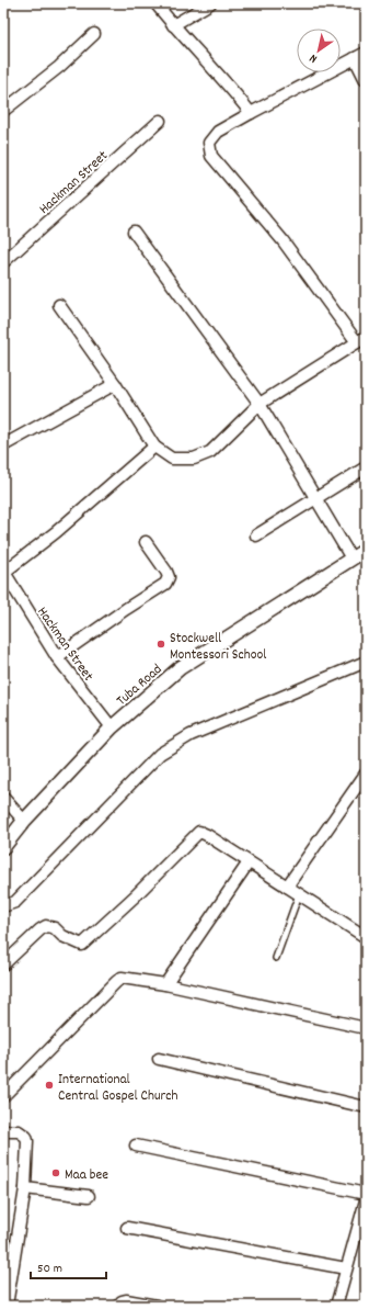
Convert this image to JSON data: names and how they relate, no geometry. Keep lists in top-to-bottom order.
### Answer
{
  "streets": {
    "street": ["Hackman Street", "Tuba Road"]
  },
  "crossings": [
    ["Hackman Street", "Tuba Road"]
  ],
  "places": ["Stockwell Montessori School", "International Central Gospel Church", "Maa bee"],
  "scale_bar": "50 m",
  "north": "bottom left"
}
